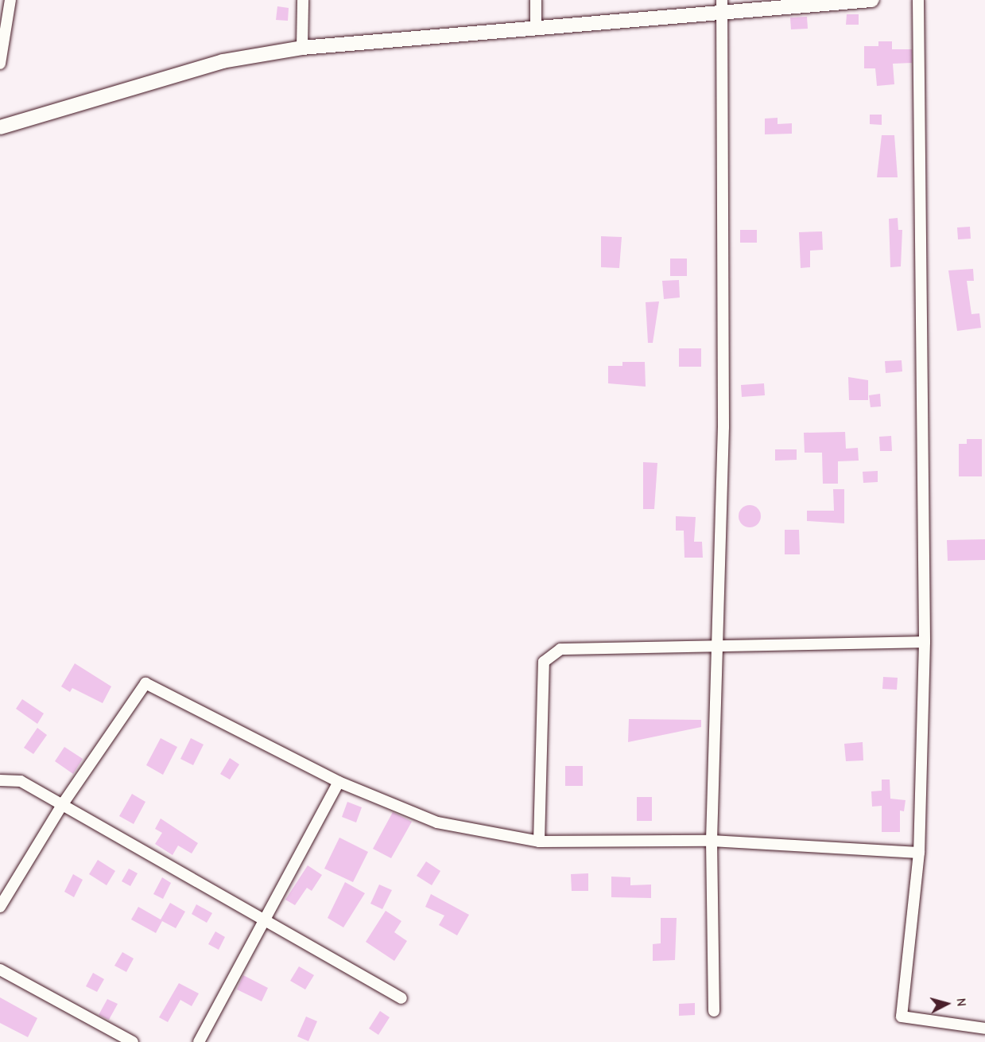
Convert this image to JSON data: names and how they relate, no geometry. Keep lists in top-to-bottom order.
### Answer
{
  "north": "right"
}
